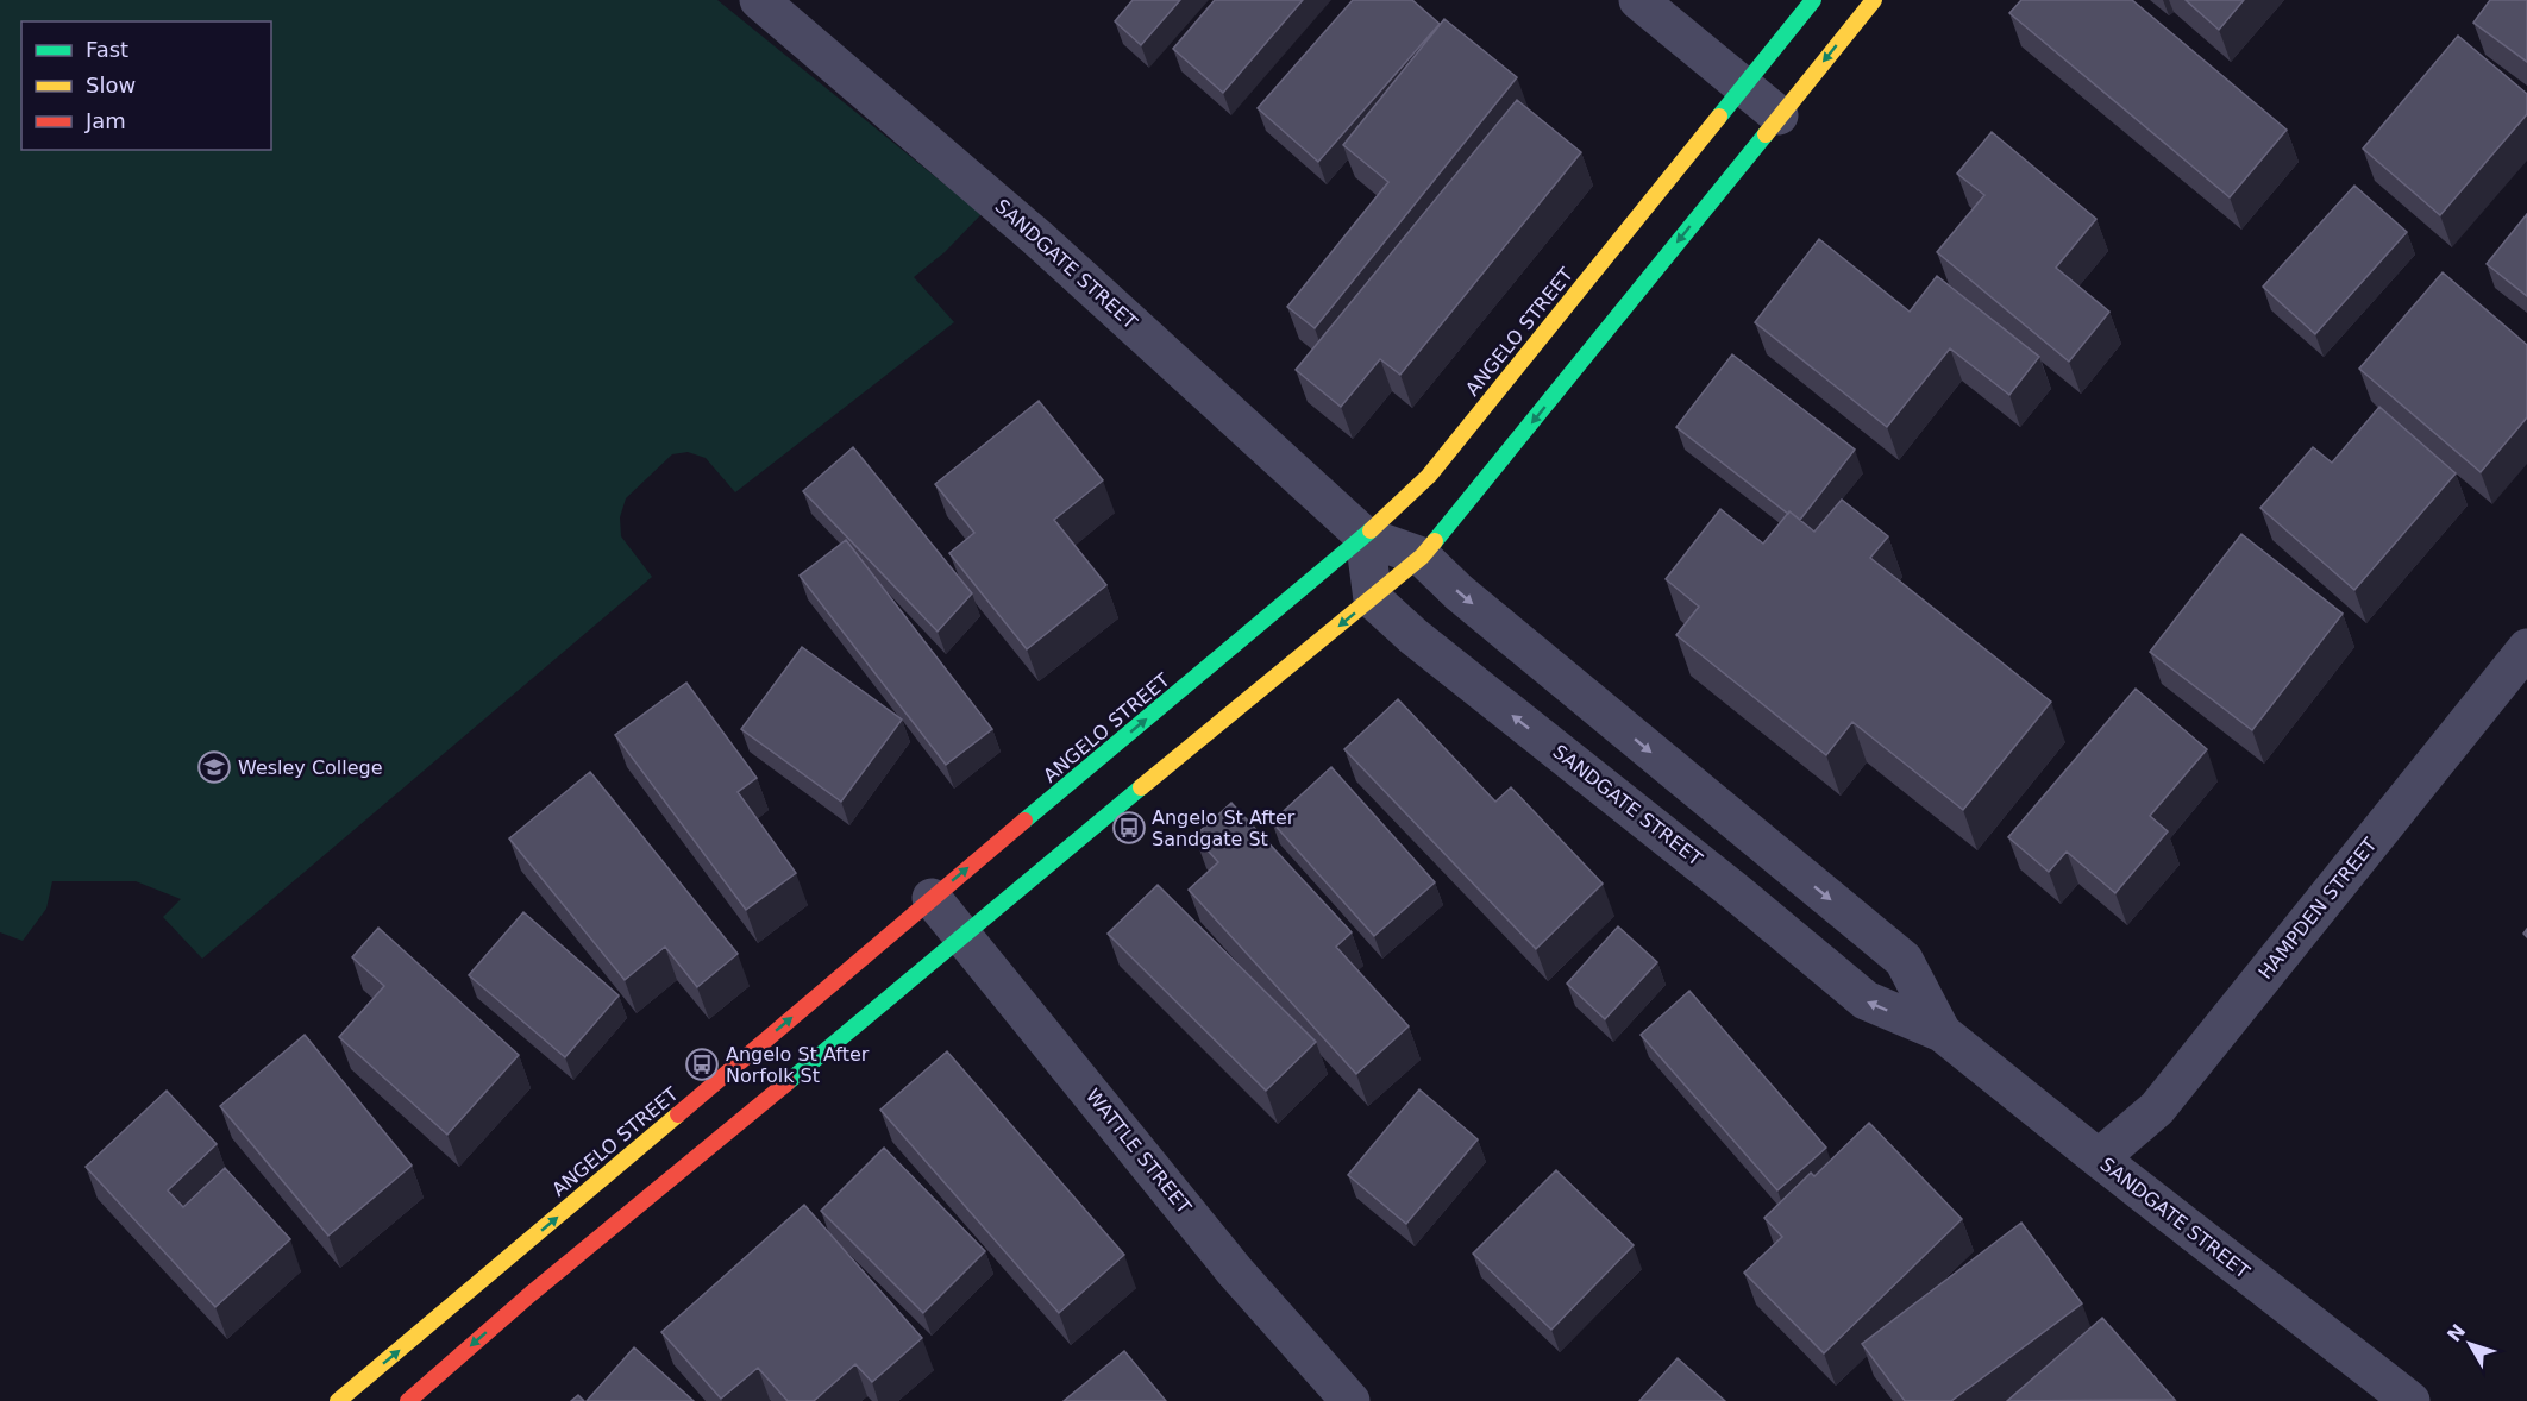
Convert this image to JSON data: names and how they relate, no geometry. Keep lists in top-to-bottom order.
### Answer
{
  "streets": {
    "street": [
      "SANDGATE STREET",
      "ANGELO STREET",
      "HAMPDEN STREET",
      "WATTLE STREET"
    ]
  },
  "crossings": [
    ["SANDGATE STREET", "ANGELO STREET"],
    ["SANDGATE STREET", "HAMPDEN STREET"],
    ["ANGELO STREET", "WATTLE STREET"]
  ],
  "places": {
    "school or university": ["Wesley College"],
    "bus stop": ["Angelo St After Sandgate St", "Angelo St After Norfolk St"]
  },
  "legend": ["Fast", "Slow", "Jam"],
  "north": "top left"
}
